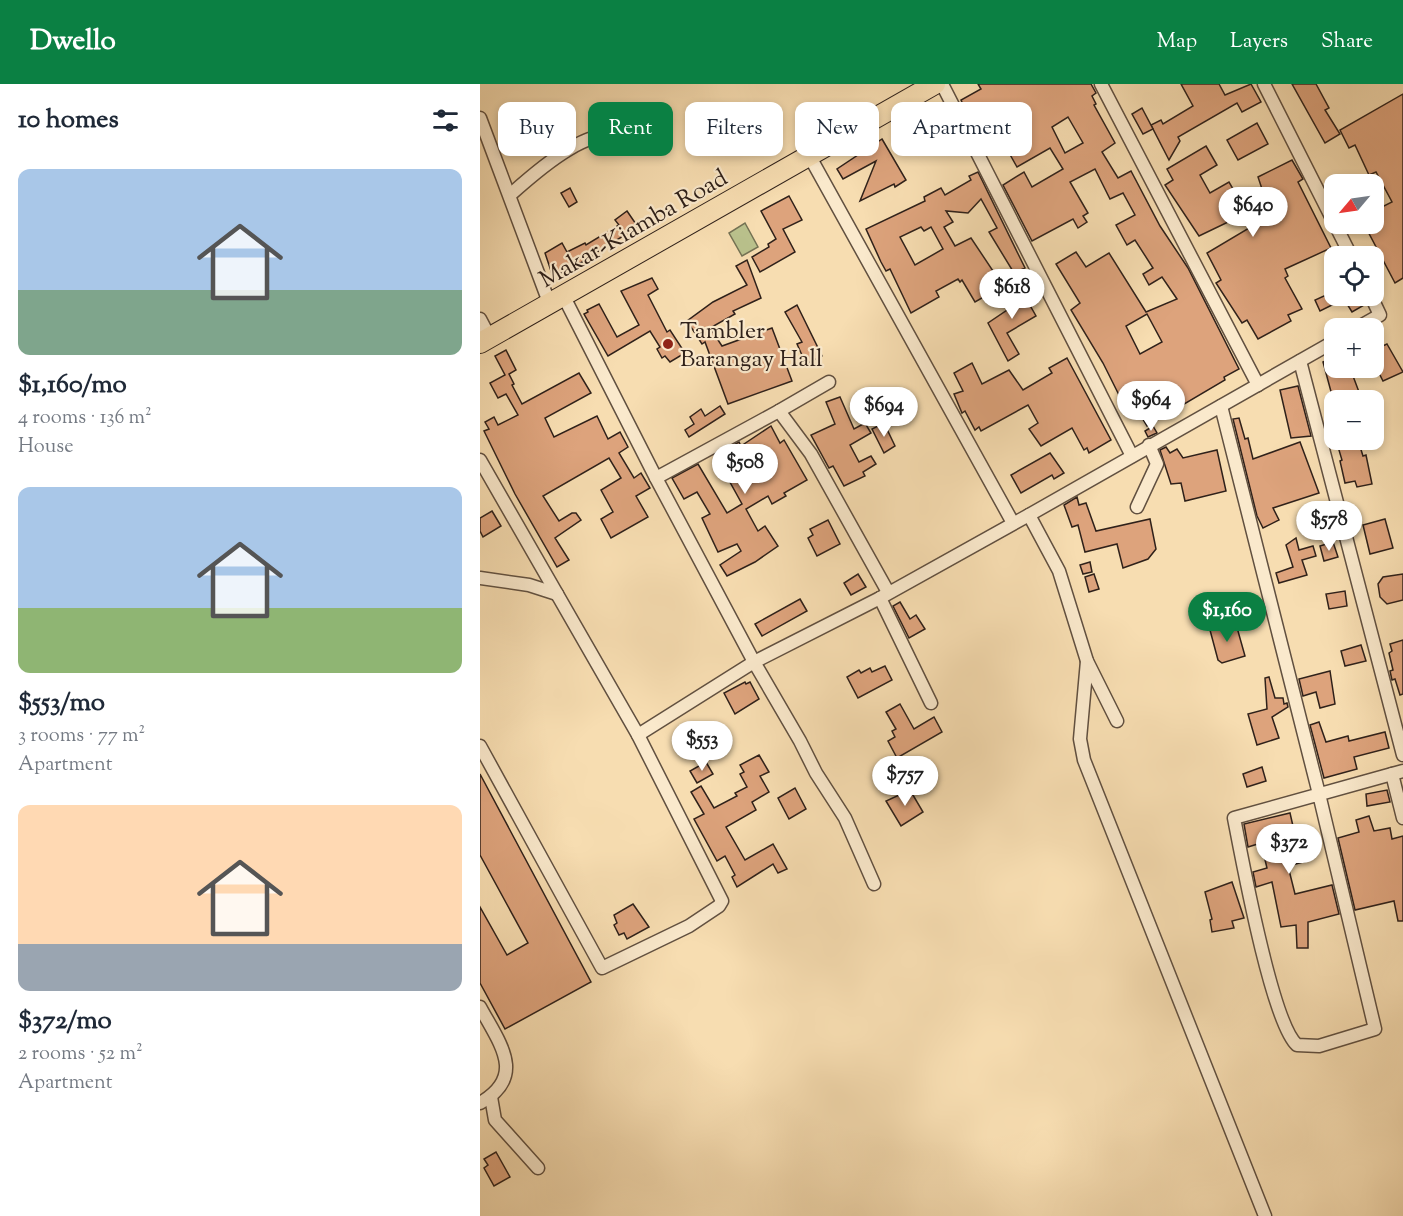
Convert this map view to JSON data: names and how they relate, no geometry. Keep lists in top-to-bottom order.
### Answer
{
  "streets": {
    "main road": ["Makar-Kiamba Road"]
  },
  "places": ["Tambler Barangay Hall"],
  "north": "bottom left",
  "page": {
    "header": "Dwello",
    "nav": ["Map", "Layers", "Share"],
    "heading": "10 homes",
    "chip": [
      "Buy",
      "Rent",
      "Filters",
      "New",
      "Apartment"
    ],
    "list": [
      {
        "name": "$1,160/mo",
        "note": "4 rooms · 136 m² · House"
      },
      {
        "name": "$553/mo",
        "note": "3 rooms · 77 m² · Apartment"
      },
      {
        "name": "$372/mo",
        "note": "2 rooms · 52 m² · Apartment"
      }
    ],
    "map_buttons": ["+", "−"],
    "price": [
      "$640",
      "$618",
      "$964",
      "$694",
      "$508",
      "$578",
      "$1,160",
      "$553",
      "$757",
      "$372"
    ]
  }
}
